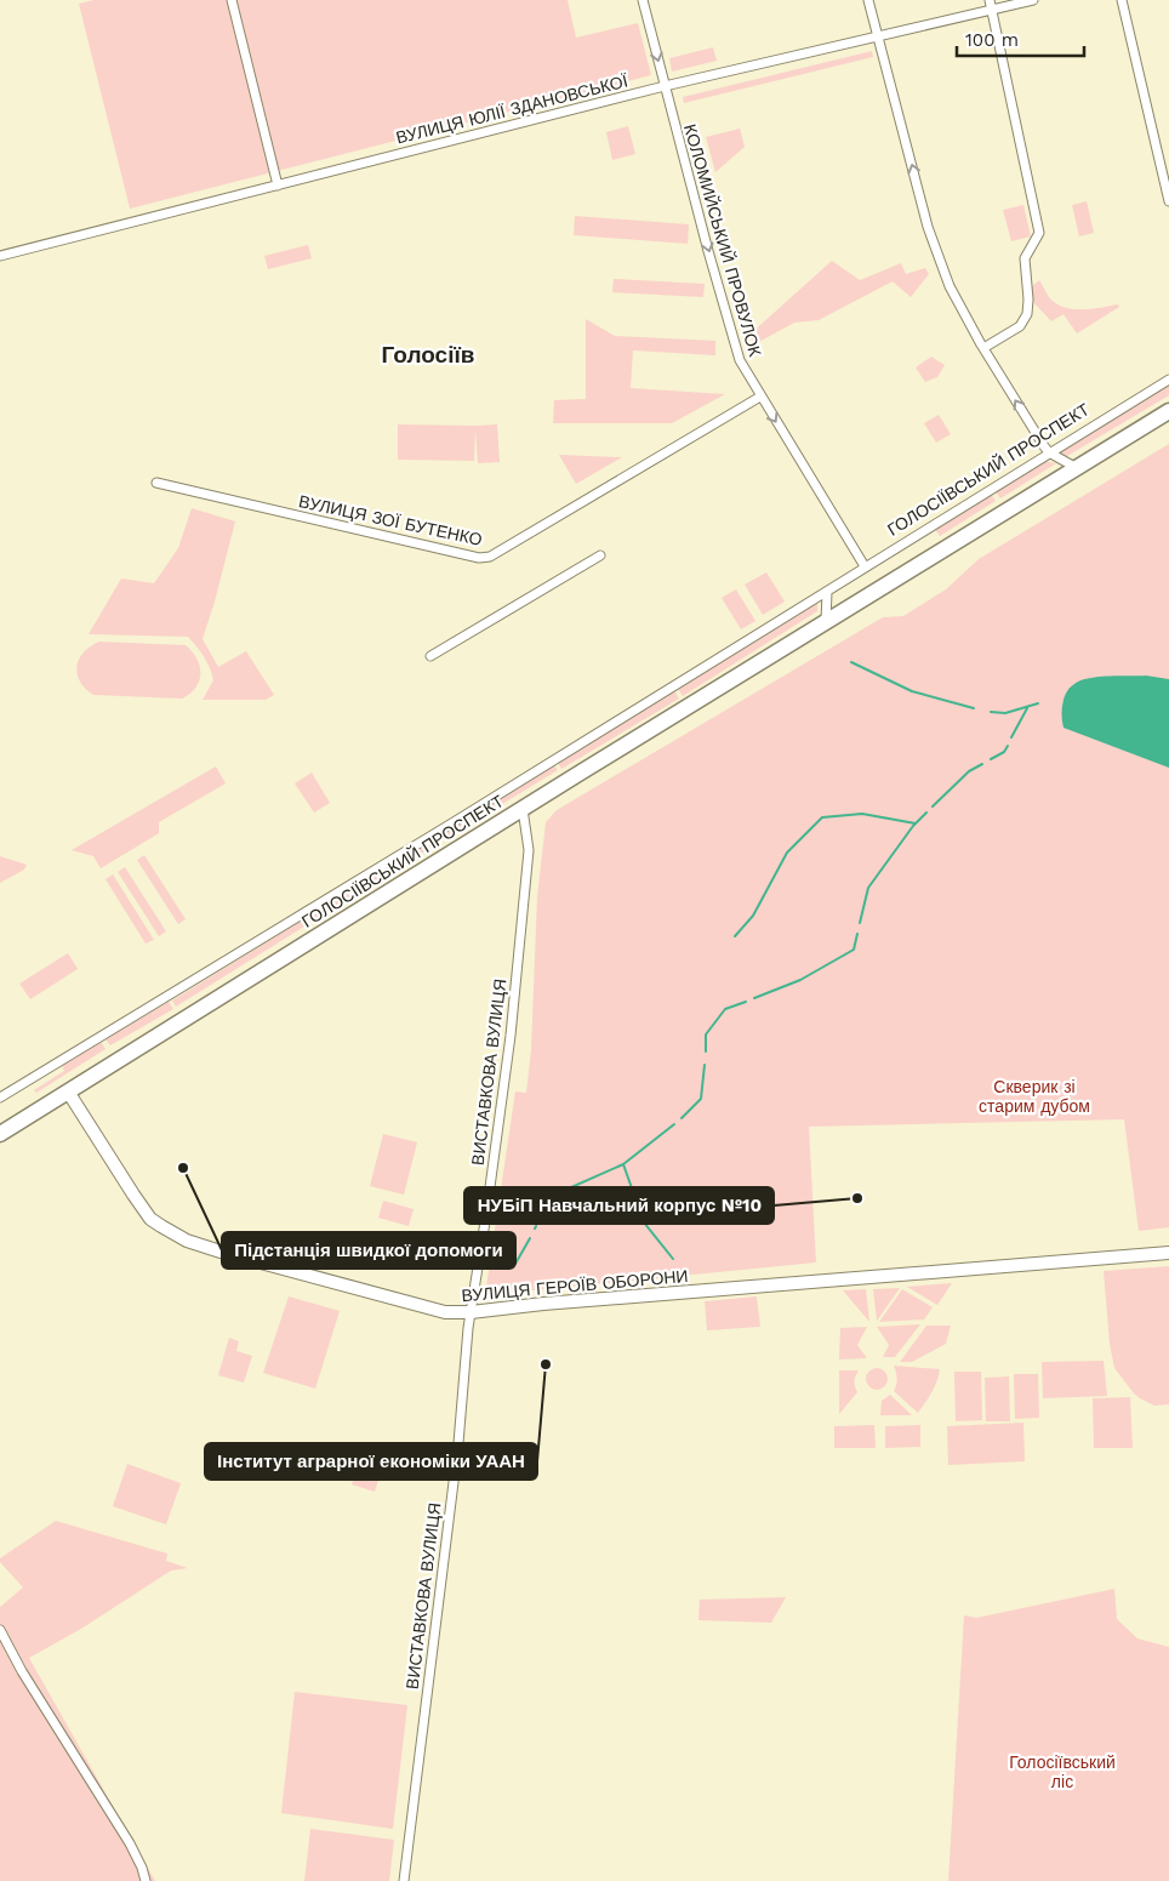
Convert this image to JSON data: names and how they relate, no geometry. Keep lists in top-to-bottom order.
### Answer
{
  "streets": {
    "highway": ["ГОЛОСІЇВСЬКИЙ ПРОСПЕКТ"],
    "street": [
      "ВУЛИЦЯ ЮЛІЇ ЗДАНОВСЬКОЇ",
      "КОЛОМИЙСЬКИЙ ПРОВУЛОК",
      "ВУЛИЦЯ ЗОЇ БУТЕНКО",
      "ВИСТАВКОВА ВУЛИЦЯ",
      "ВУЛИЦЯ ГЕРОЇВ ОБОРОНИ"
    ]
  },
  "crossings": [
    ["ВУЛИЦЯ ЮЛІЇ ЗДАНОВСЬКОЇ", "КОЛОМИЙСЬКИЙ ПРОВУЛОК"],
    ["КОЛОМИЙСЬКИЙ ПРОВУЛОК", "ГОЛОСІЇВСЬКИЙ ПРОСПЕКТ"],
    ["КОЛОМИЙСЬКИЙ ПРОВУЛОК", "ВУЛИЦЯ ЗОЇ БУТЕНКО"],
    ["ГОЛОСІЇВСЬКИЙ ПРОСПЕКТ", "ВИСТАВКОВА ВУЛИЦЯ"],
    ["ГОЛОСІЇВСЬКИЙ ПРОСПЕКТ", "ВУЛИЦЯ ГЕРОЇВ ОБОРОНИ"],
    ["ВИСТАВКОВА ВУЛИЦЯ", "ВУЛИЦЯ ГЕРОЇВ ОБОРОНИ"]
  ],
  "one_way": ["КОЛОМИЙСЬКИЙ ПРОВУЛОК"],
  "districts": ["Голосіїв"],
  "parks": ["Скверик зі старим дубом", "Голосіївський ліс"],
  "places": ["Підстанція швидкої допомоги", "НУБіП Навчальний корпус №10", "Інститут аграрної економіки УААН"],
  "scale_bar": "100 m"
}
